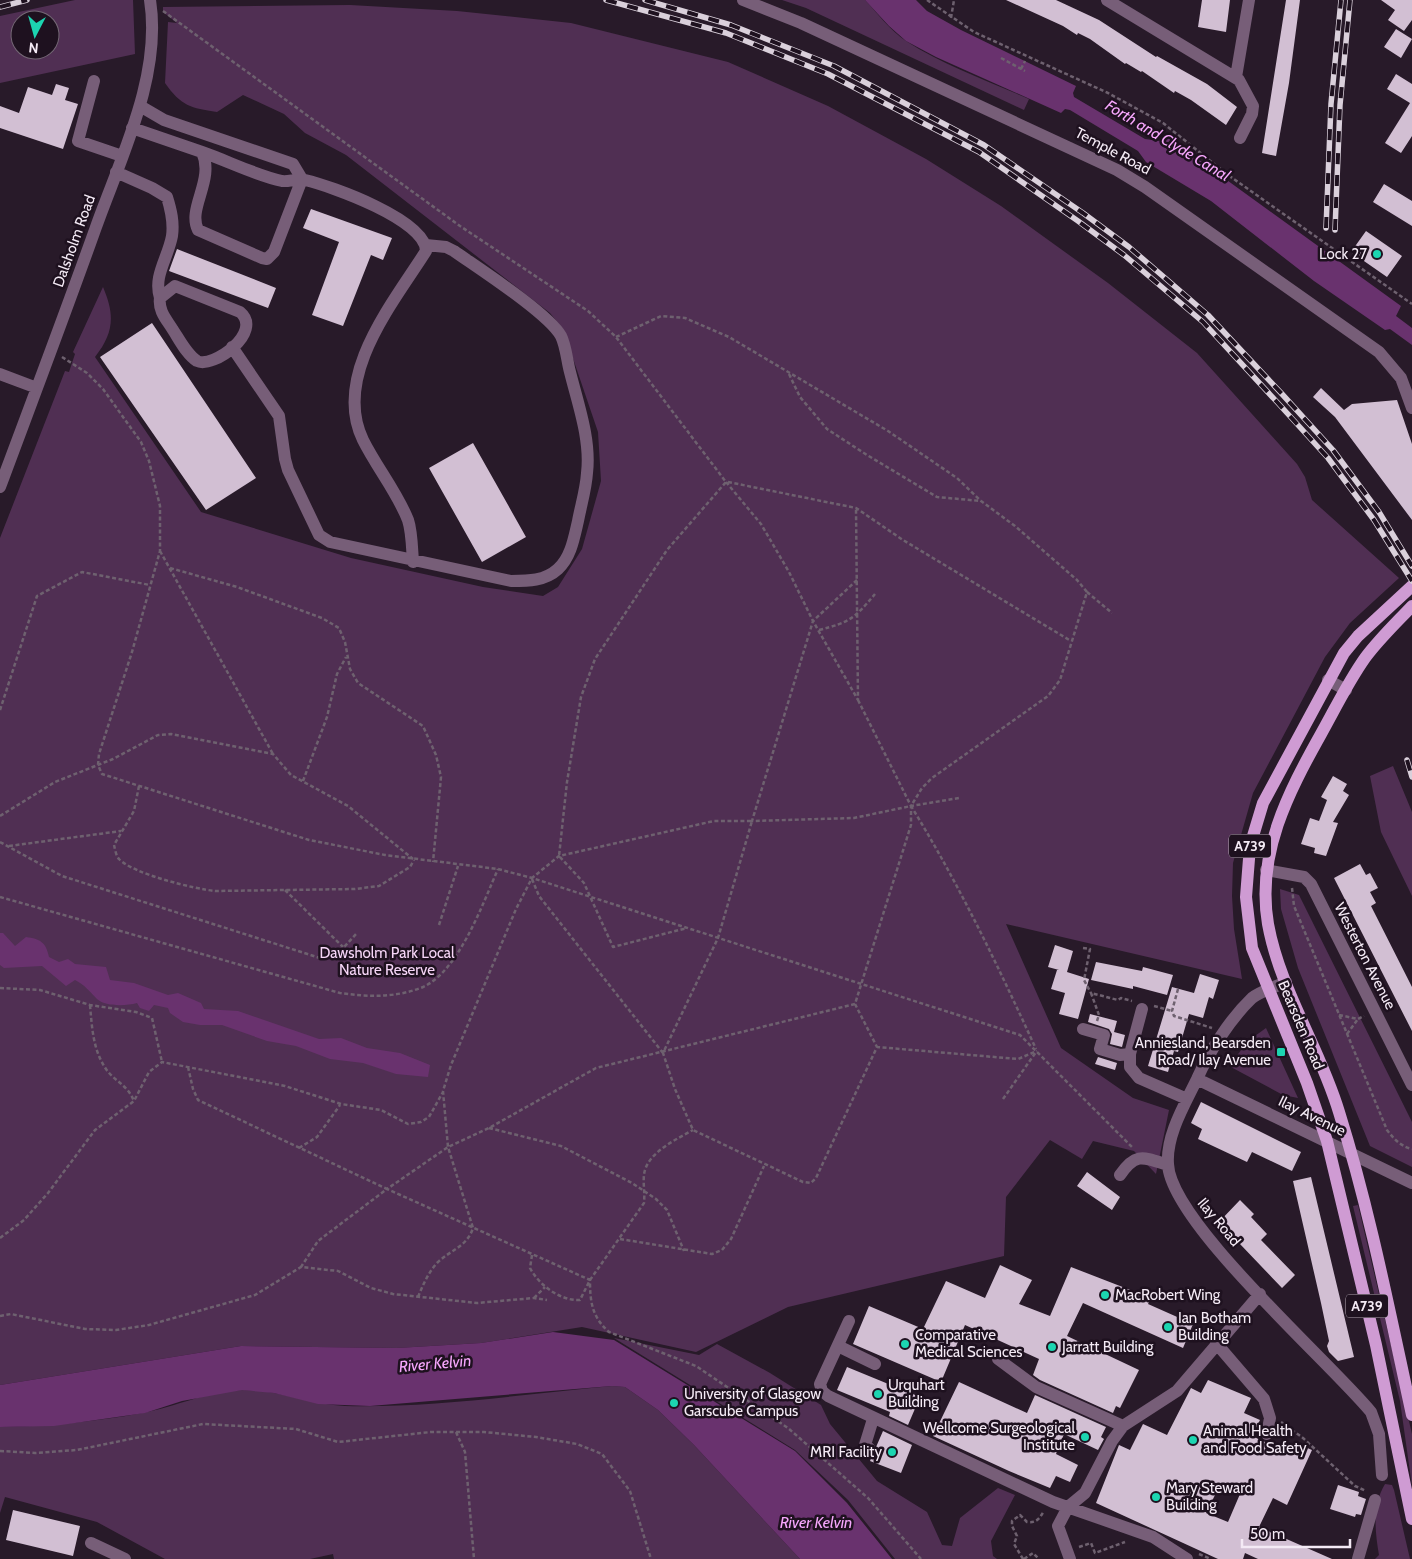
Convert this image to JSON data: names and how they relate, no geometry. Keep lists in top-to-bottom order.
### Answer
{
  "streets": {
    "main road": ["A739", "Bearsden Road"],
    "street": [
      "Temple Road",
      "Dalsholm Road",
      "Westerton Avenue",
      "Ilay Avenue",
      "Ilay Road"
    ]
  },
  "crossings": [
    ["Bearsden Road", "Ilay Avenue"],
    ["Bearsden Road", "Ilay Road"],
    ["Ilay Avenue", "Ilay Road"]
  ],
  "water": ["Forth and Clyde Canal", "River Kelvin"],
  "parks": ["Dawsholm Park Local Nature Reserve"],
  "places": {
    "other": [
      "Lock 27",
      "MacRobert Wing",
      "Ian Botham Building",
      "Comparative Medical Sciences",
      "Jarratt Building",
      "Urquhart Building",
      "University of Glasgow Garscube Campus",
      "Wellcome Surgeological Institute",
      "Animal Health and Food Safety",
      "MRI Facility",
      "Mary Steward Building"
    ],
    "transit": ["Anniesland, Bearsden Road/ Ilay Avenue"]
  },
  "scale_bar": "50 m",
  "north": "bottom"
}
